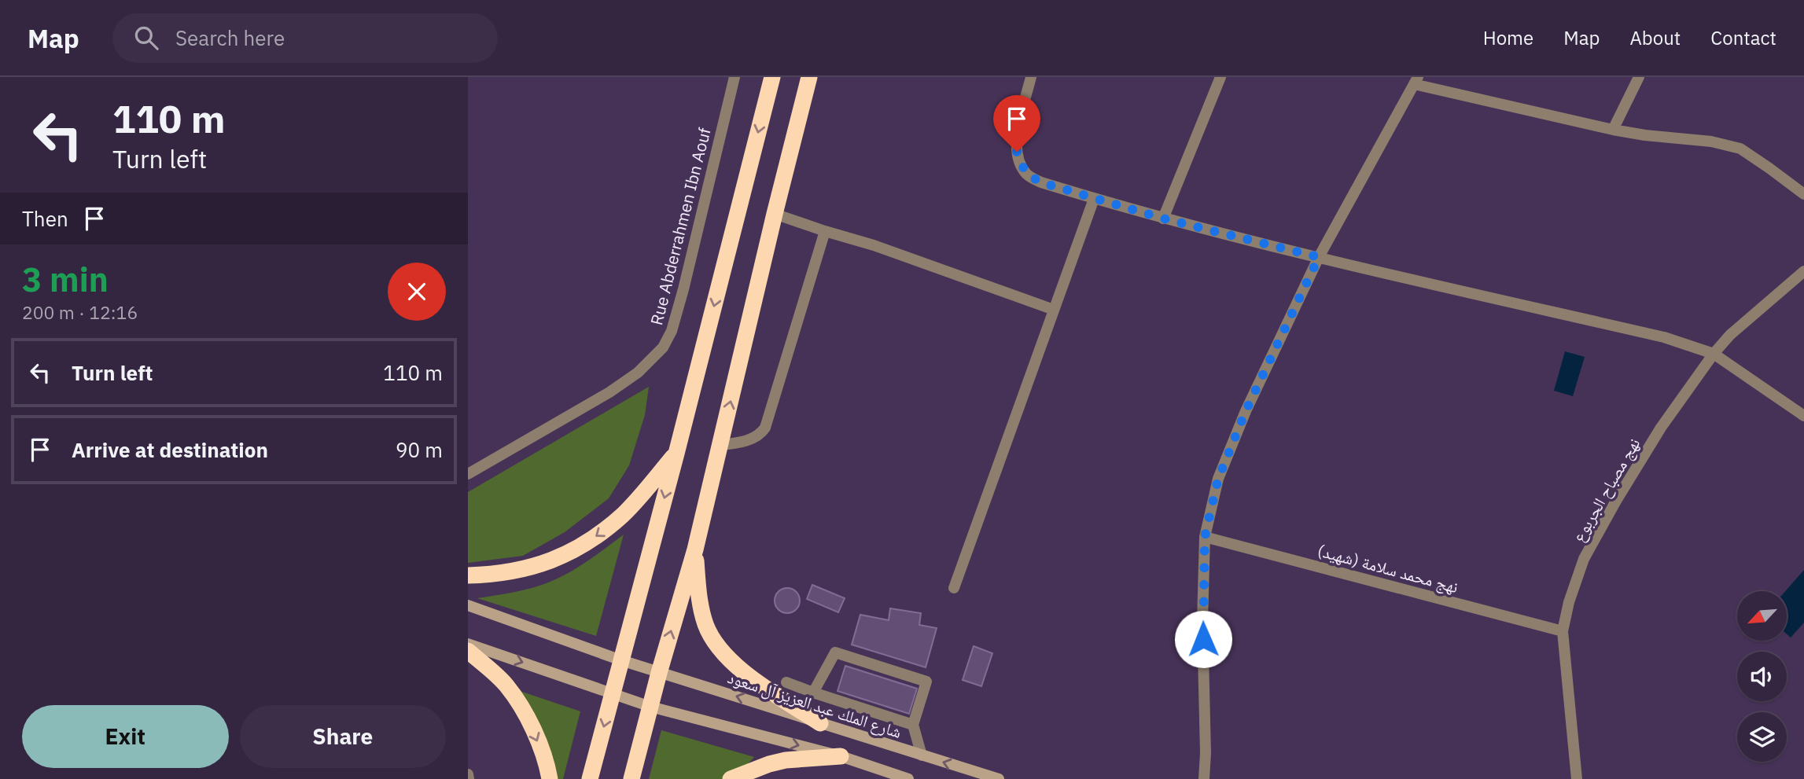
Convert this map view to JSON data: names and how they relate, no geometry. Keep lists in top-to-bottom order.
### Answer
{
  "streets": {
    "main road": ["شارع الملك عبد العزيز آل سعود"],
    "street": ["Rue Abderrahmen Ibn Aouf", "نهج مصباح الجربوع", "نهج محمد سلامة (شهيد)"]
  },
  "crossings": [
    ["نهج مصباح الجربوع", "نهج محمد سلامة (شهيد)"]
  ],
  "north": "bottom left",
  "page": {
    "header": "Map",
    "search": "Search here",
    "nav": [
      "Home",
      "Map",
      "About",
      "Contact"
    ],
    "turn": ["110 m", "Turn left"],
    "then": "Then",
    "heading": ["3 min", "200 m · 12:16"],
    "list": [
      {
        "name": "Turn left",
        "value": "110 m"
      },
      {
        "name": "Arrive at destination",
        "value": "90 m"
      }
    ],
    "buttons": ["Exit", "Share"]
  }
}
